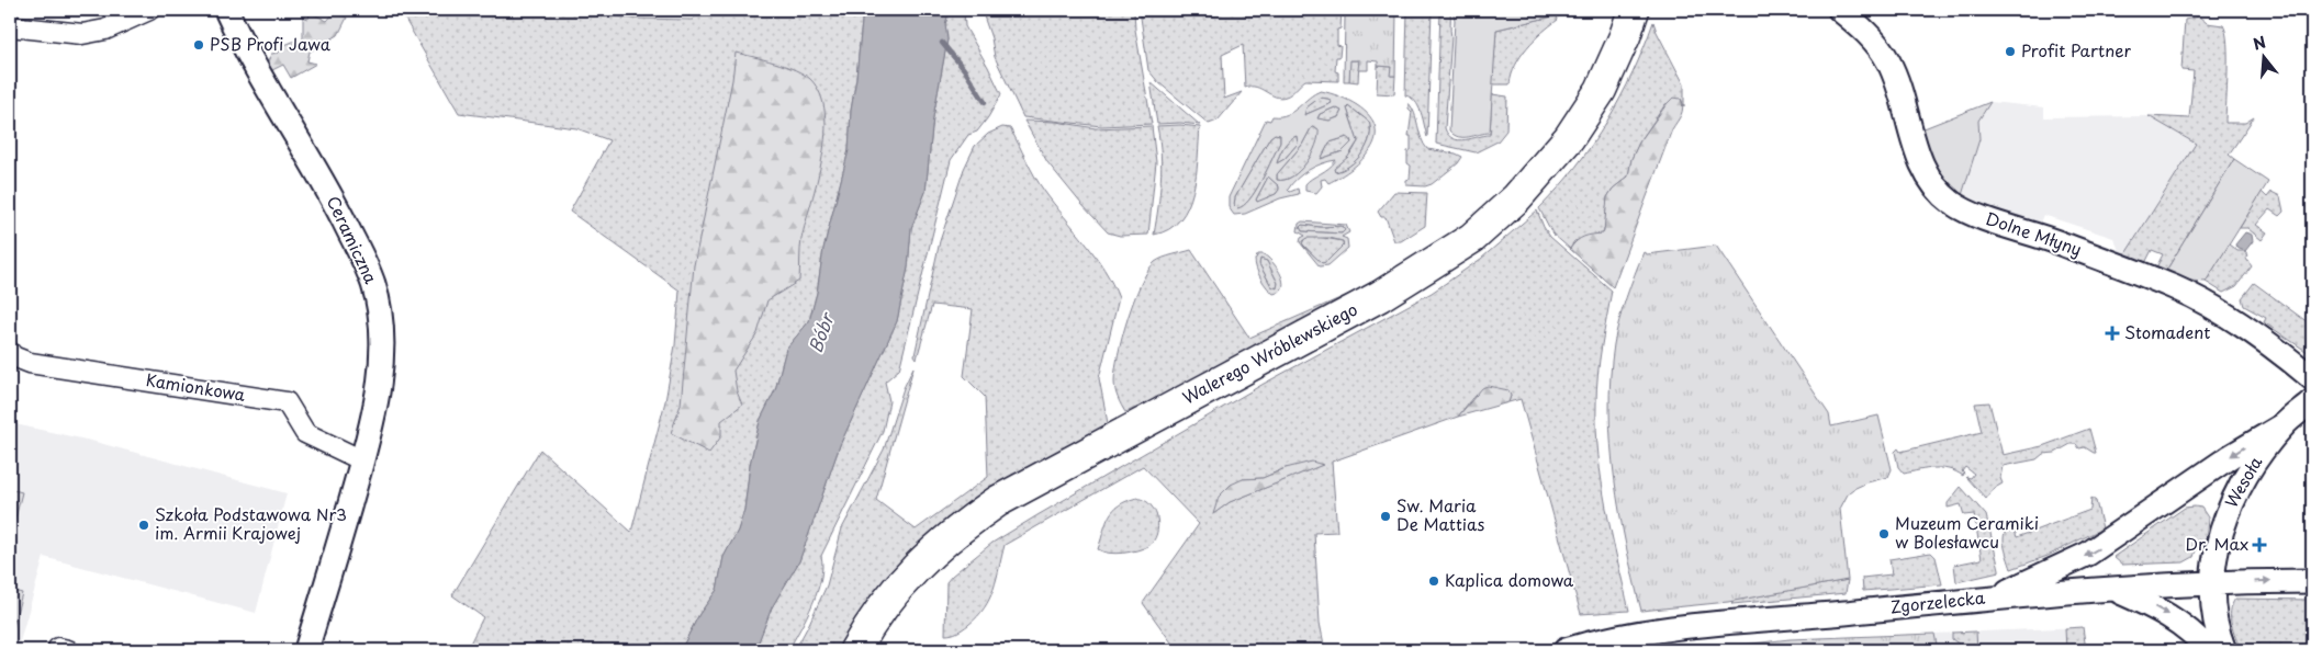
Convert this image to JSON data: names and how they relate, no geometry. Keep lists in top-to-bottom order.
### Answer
{
  "streets": {
    "main road": ["Walerego Wróblewskiego"],
    "street": [
      "Dolne Młyny",
      "Ceramiczna",
      "Kamionkowa",
      "Wesoła",
      "Zgorzelecka"
    ]
  },
  "crossings": [
    ["Ceramiczna", "Kamionkowa"],
    ["Wesoła", "Zgorzelecka"]
  ],
  "water": ["Bóbr"],
  "places": {
    "other": [
      "PSB Profi Jawa",
      "Profit Partner",
      "Sw. Maria De Mattias",
      "Szkoła Podstawowa Nr3 im. Armii Krajowej",
      "Muzeum Ceramiki w Bolesławcu",
      "Kaplica domowa"
    ],
    "health": ["Stomadent", "Dr. Max"]
  },
  "north": "top"
}
